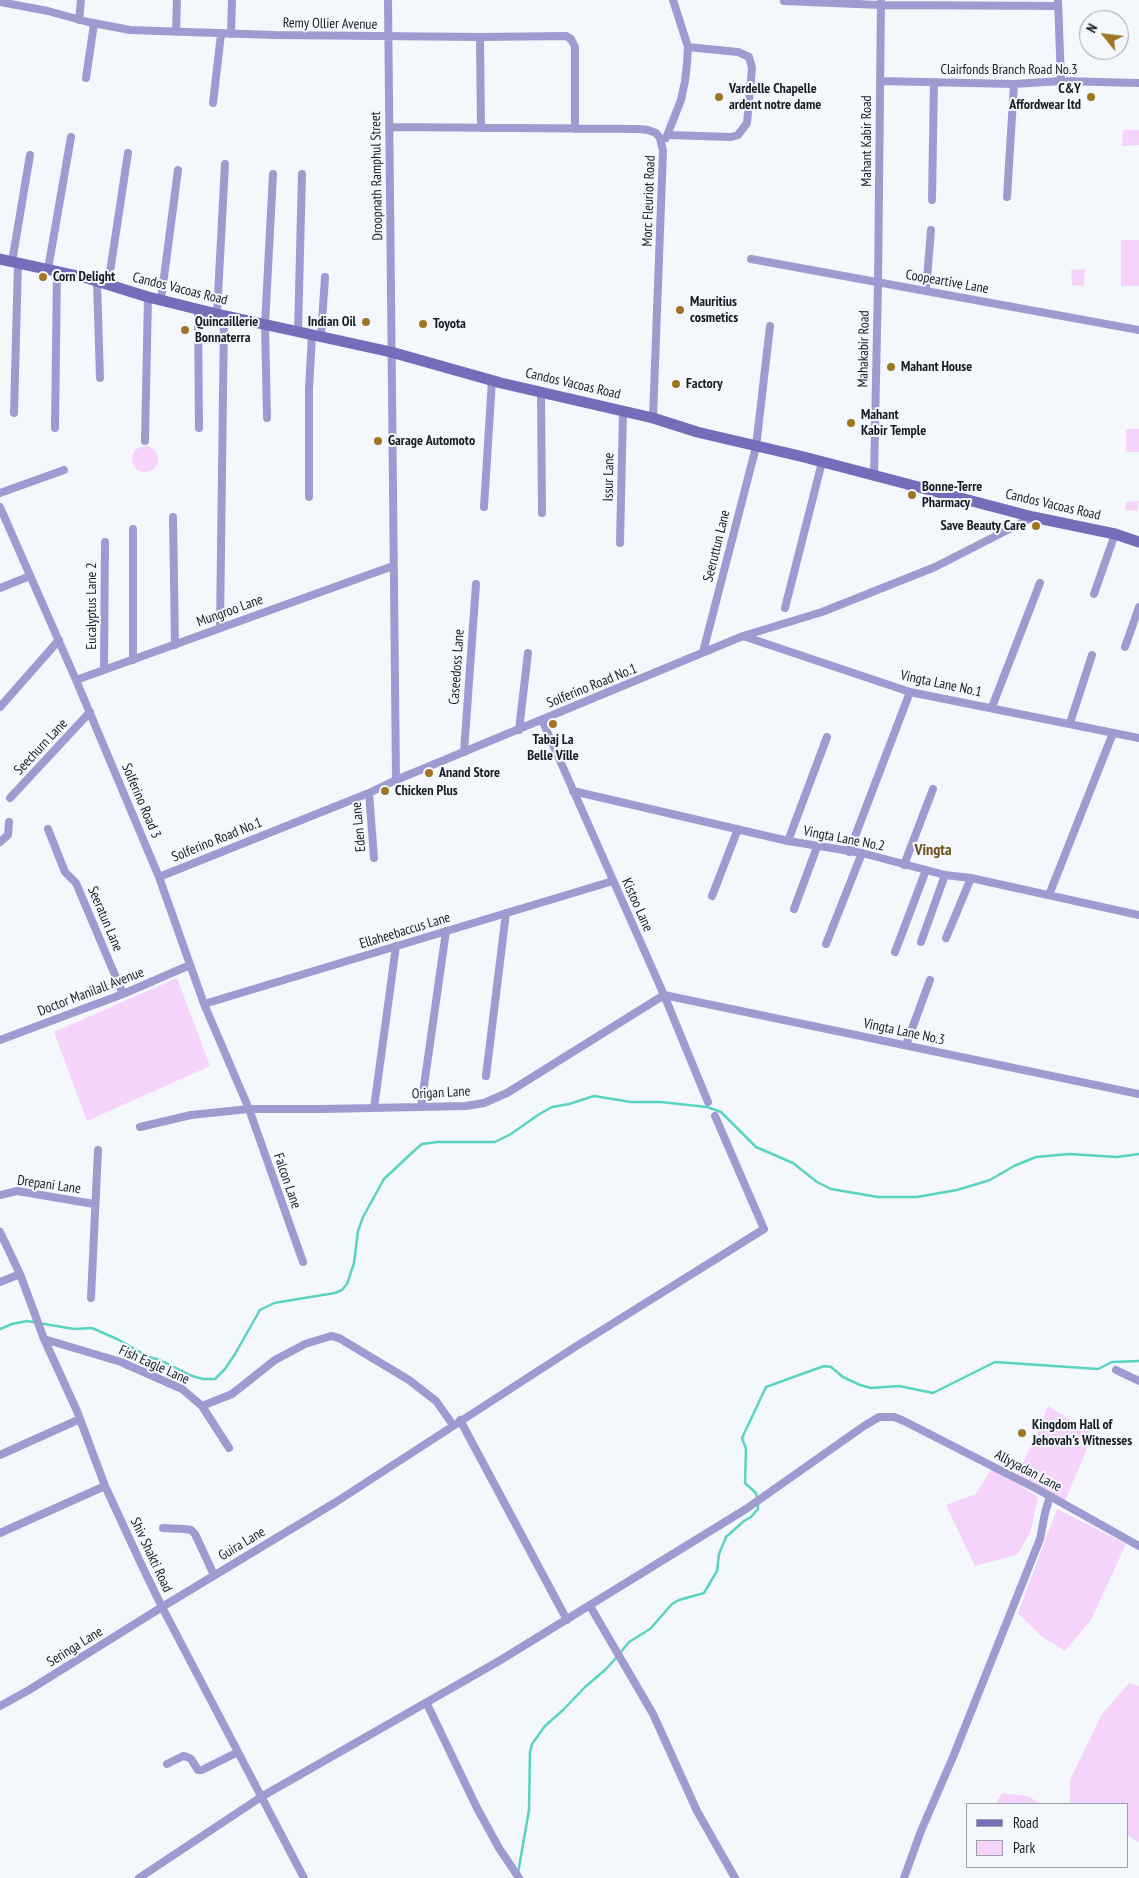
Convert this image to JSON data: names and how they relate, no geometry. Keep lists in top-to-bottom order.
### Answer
{
  "streets": {
    "main road": ["Candos Vacoas Road"],
    "street": [
      "Remy Ollier Avenue",
      "Clairfonds Branch Road No.3",
      "Mahant Kabir Road",
      "Droopnath Ramphul Street",
      "Morc Fleuriot Road",
      "Coopeartive Lane",
      "Mahakabir Road",
      "Issur Lane",
      "Seeruttun Lane",
      "Eucalyptus Lane 2",
      "Mungroo Lane",
      "Caseedoss Lane",
      "Vingta Lane No.1",
      "Solferino Road No.1",
      "Seechurn Lane",
      "Solferino Road 3",
      "Eden Lane",
      "Vingta Lane No.2",
      "Kistoo Lane",
      "Seeratun Lane",
      "Ellaheebaccus Lane",
      "Doctor Manilall Avenue",
      "Vingta Lane No.3",
      "Origan Lane",
      "Falcon Lane",
      "Drepani Lane",
      "Fish Eagle Lane",
      "Allyyadan Lane",
      "Guira Lane",
      "Shiv Shakti Road",
      "Seringa Lane"
    ]
  },
  "crossings": [
    ["Remy Ollier Avenue", "Droopnath Ramphul Street"],
    ["Remy Ollier Avenue", "Morc Fleuriot Road"],
    ["Clairfonds Branch Road No.3", "Mahant Kabir Road"],
    ["Mahant Kabir Road", "Coopeartive Lane"],
    ["Mahant Kabir Road", "Mahakabir Road"],
    ["Droopnath Ramphul Street", "Morc Fleuriot Road"],
    ["Droopnath Ramphul Street", "Candos Vacoas Road"],
    ["Droopnath Ramphul Street", "Mungroo Lane"],
    ["Droopnath Ramphul Street", "Solferino Road No.1"],
    ["Morc Fleuriot Road", "Candos Vacoas Road"],
    ["Coopeartive Lane", "Mahakabir Road"],
    ["Candos Vacoas Road", "Mahakabir Road"],
    ["Candos Vacoas Road", "Issur Lane"],
    ["Candos Vacoas Road", "Seeruttun Lane"],
    ["Candos Vacoas Road", "Solferino Road No.1"],
    ["Seeruttun Lane", "Solferino Road No.1"],
    ["Eucalyptus Lane 2", "Mungroo Lane"],
    ["Mungroo Lane", "Solferino Road 3"],
    ["Caseedoss Lane", "Solferino Road No.1"],
    ["Vingta Lane No.1", "Solferino Road No.1"],
    ["Solferino Road No.1", "Solferino Road 3"],
    ["Solferino Road No.1", "Eden Lane"],
    ["Solferino Road No.1", "Kistoo Lane"],
    ["Seechurn Lane", "Solferino Road 3"],
    ["Solferino Road 3", "Ellaheebaccus Lane"],
    ["Solferino Road 3", "Doctor Manilall Avenue"],
    ["Solferino Road 3", "Origan Lane"],
    ["Solferino Road 3", "Falcon Lane"],
    ["Vingta Lane No.2", "Kistoo Lane"],
    ["Kistoo Lane", "Ellaheebaccus Lane"],
    ["Kistoo Lane", "Vingta Lane No.3"],
    ["Kistoo Lane", "Origan Lane"],
    ["Seeratun Lane", "Doctor Manilall Avenue"],
    ["Vingta Lane No.3", "Origan Lane"],
    ["Origan Lane", "Falcon Lane"],
    ["Fish Eagle Lane", "Shiv Shakti Road"],
    ["Allyyadan Lane", "Shiv Shakti Road"],
    ["Guira Lane", "Shiv Shakti Road"],
    ["Guira Lane", "Seringa Lane"],
    ["Shiv Shakti Road", "Seringa Lane"]
  ],
  "districts": ["Vingta"],
  "places": [
    "Vardelle Chapelle ardent notre dame",
    "C&Y Affordwear ltd",
    "Corn Delight",
    "Mauritius cosmetics",
    "Indian Oil",
    "Toyota",
    "Quincaillerie Bonnaterra",
    "Mahant House",
    "Factory",
    "Mahant Kabir Temple",
    "Garage Automoto",
    "Bonne-Terre Pharmacy",
    "Save Beauty Care",
    "Tabaj La Belle Ville",
    "Anand Store",
    "Chicken Plus",
    "Kingdom Hall of Jehovah's Witnesses"
  ],
  "legend": ["Road", "Park"],
  "north": "top left"
}
